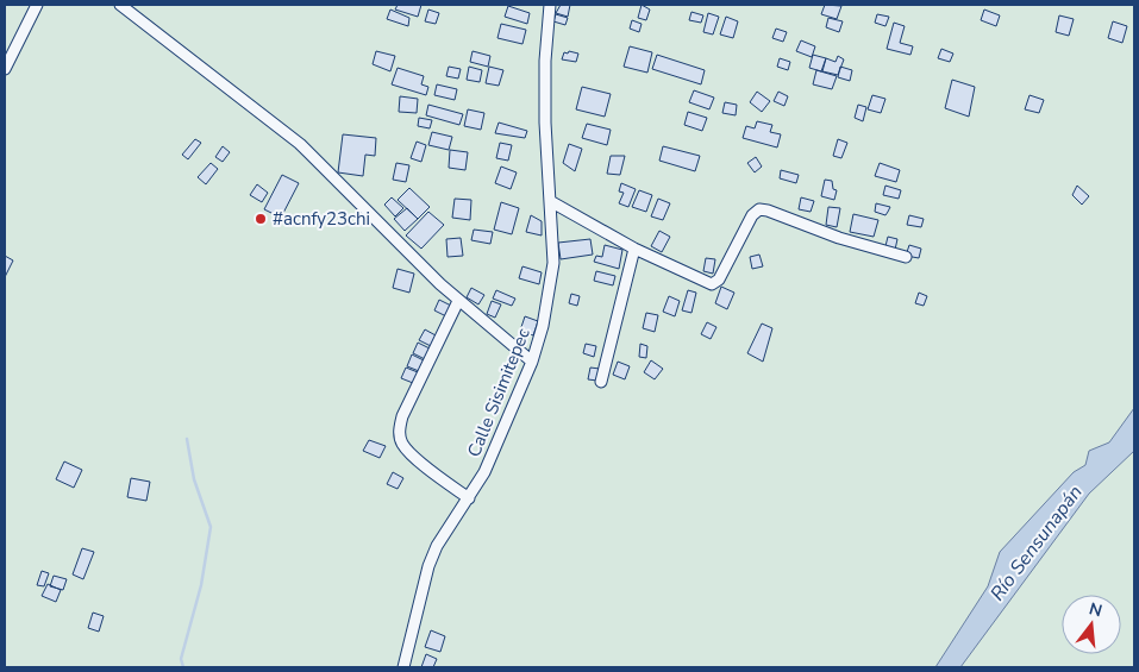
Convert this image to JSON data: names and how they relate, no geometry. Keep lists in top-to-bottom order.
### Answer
{
  "streets": {
    "street": ["Calle Sisimitepec"]
  },
  "water": ["Río Sensunapán"],
  "places": ["#acnfy23chi"],
  "north": "top"
}
